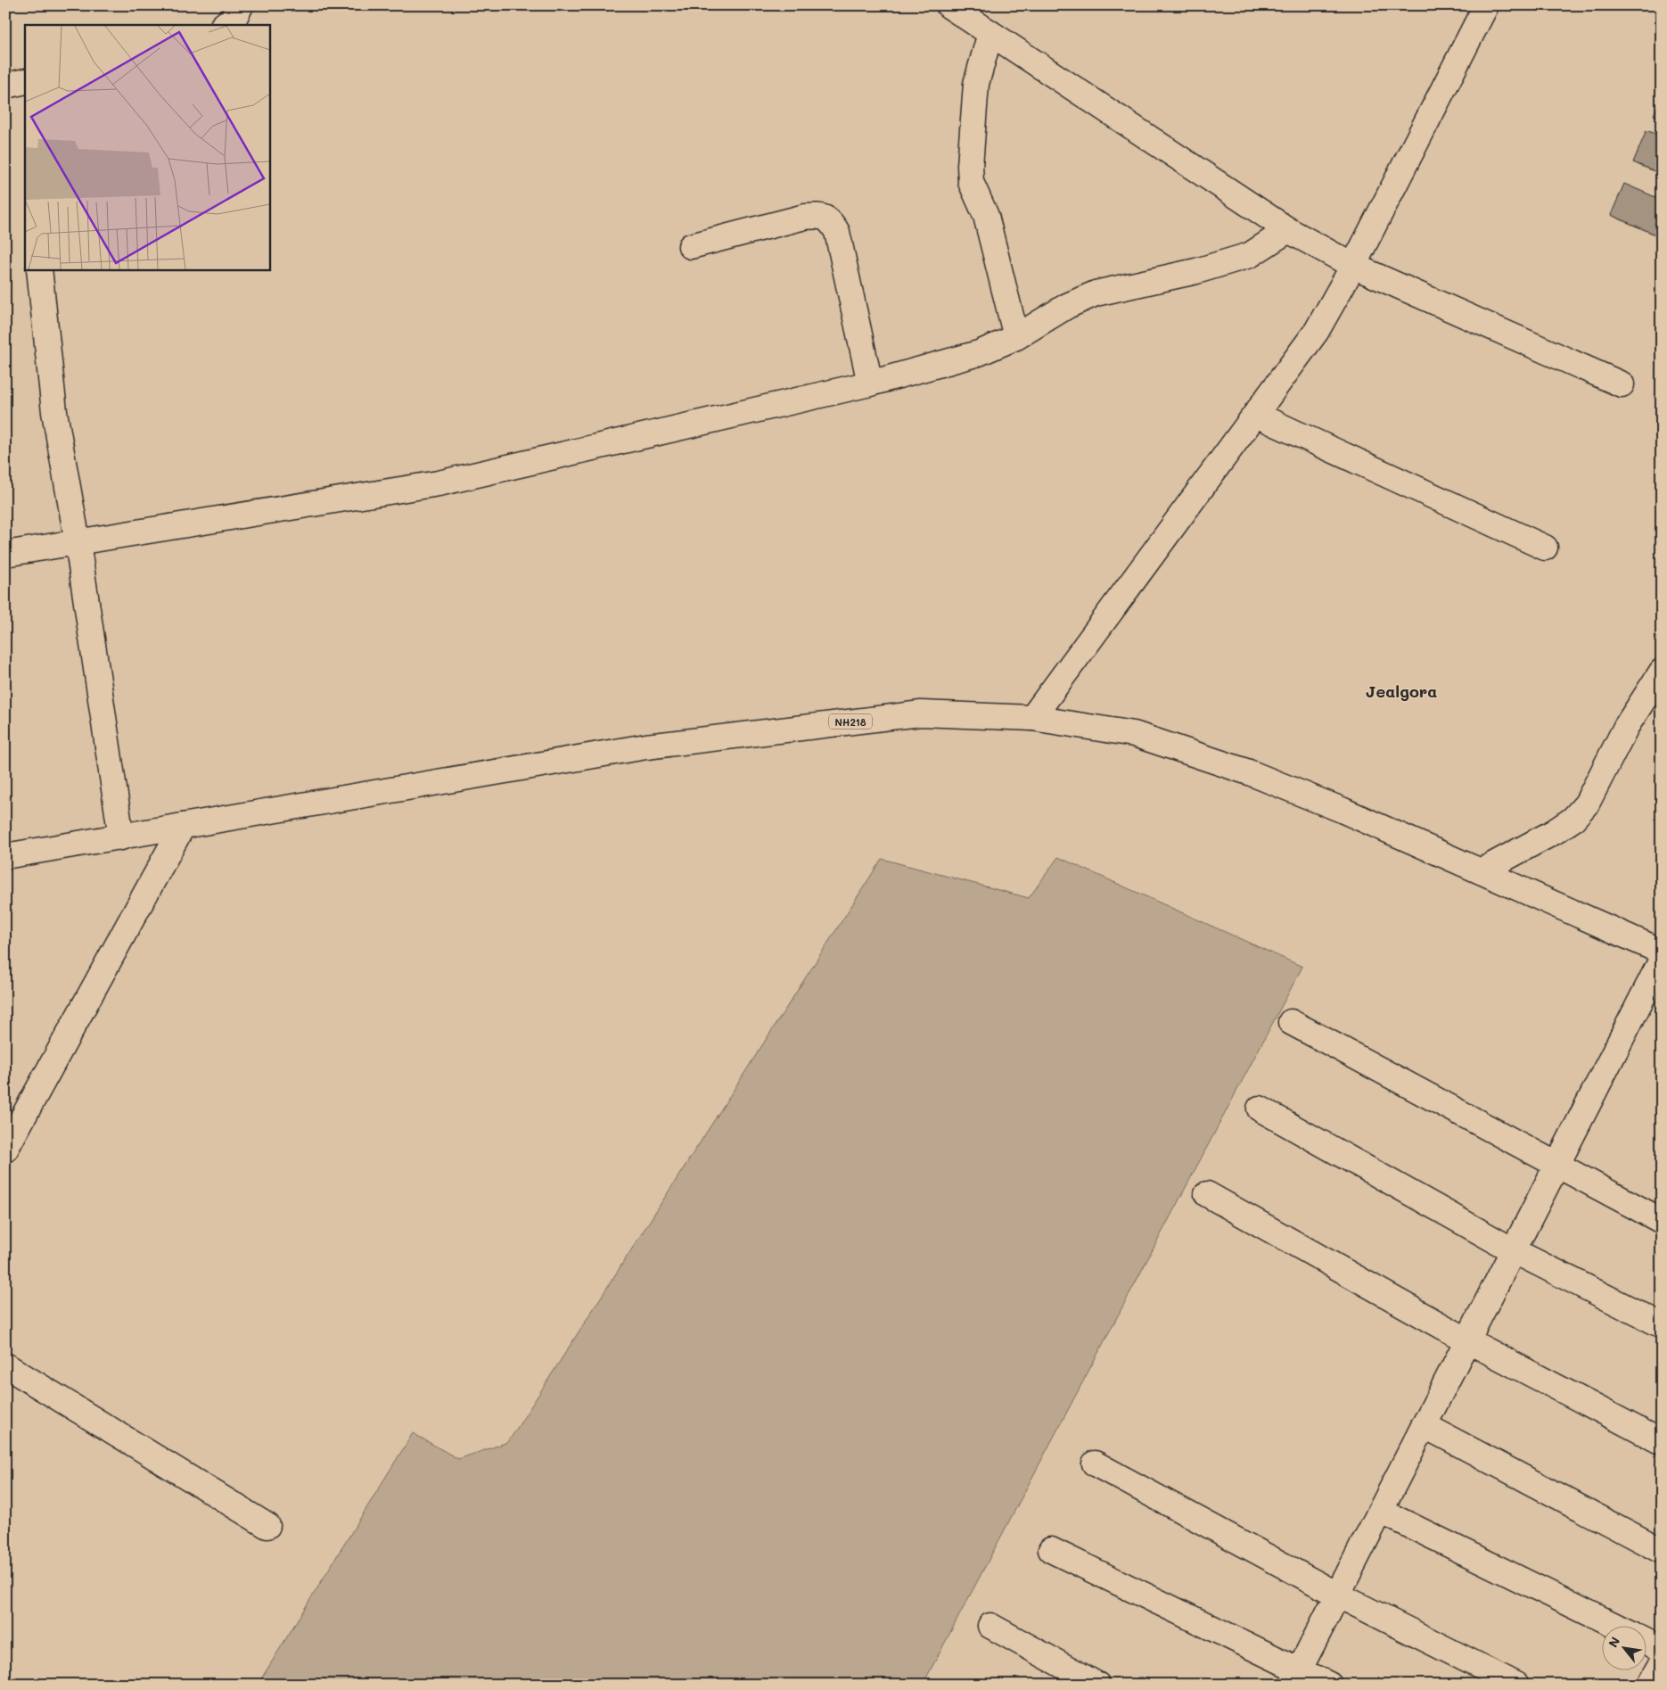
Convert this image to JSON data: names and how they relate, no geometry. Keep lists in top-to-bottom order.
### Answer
{
  "streets": {
    "main road": ["NH218"]
  },
  "districts": ["Jealgora"],
  "north": "top left"
}
